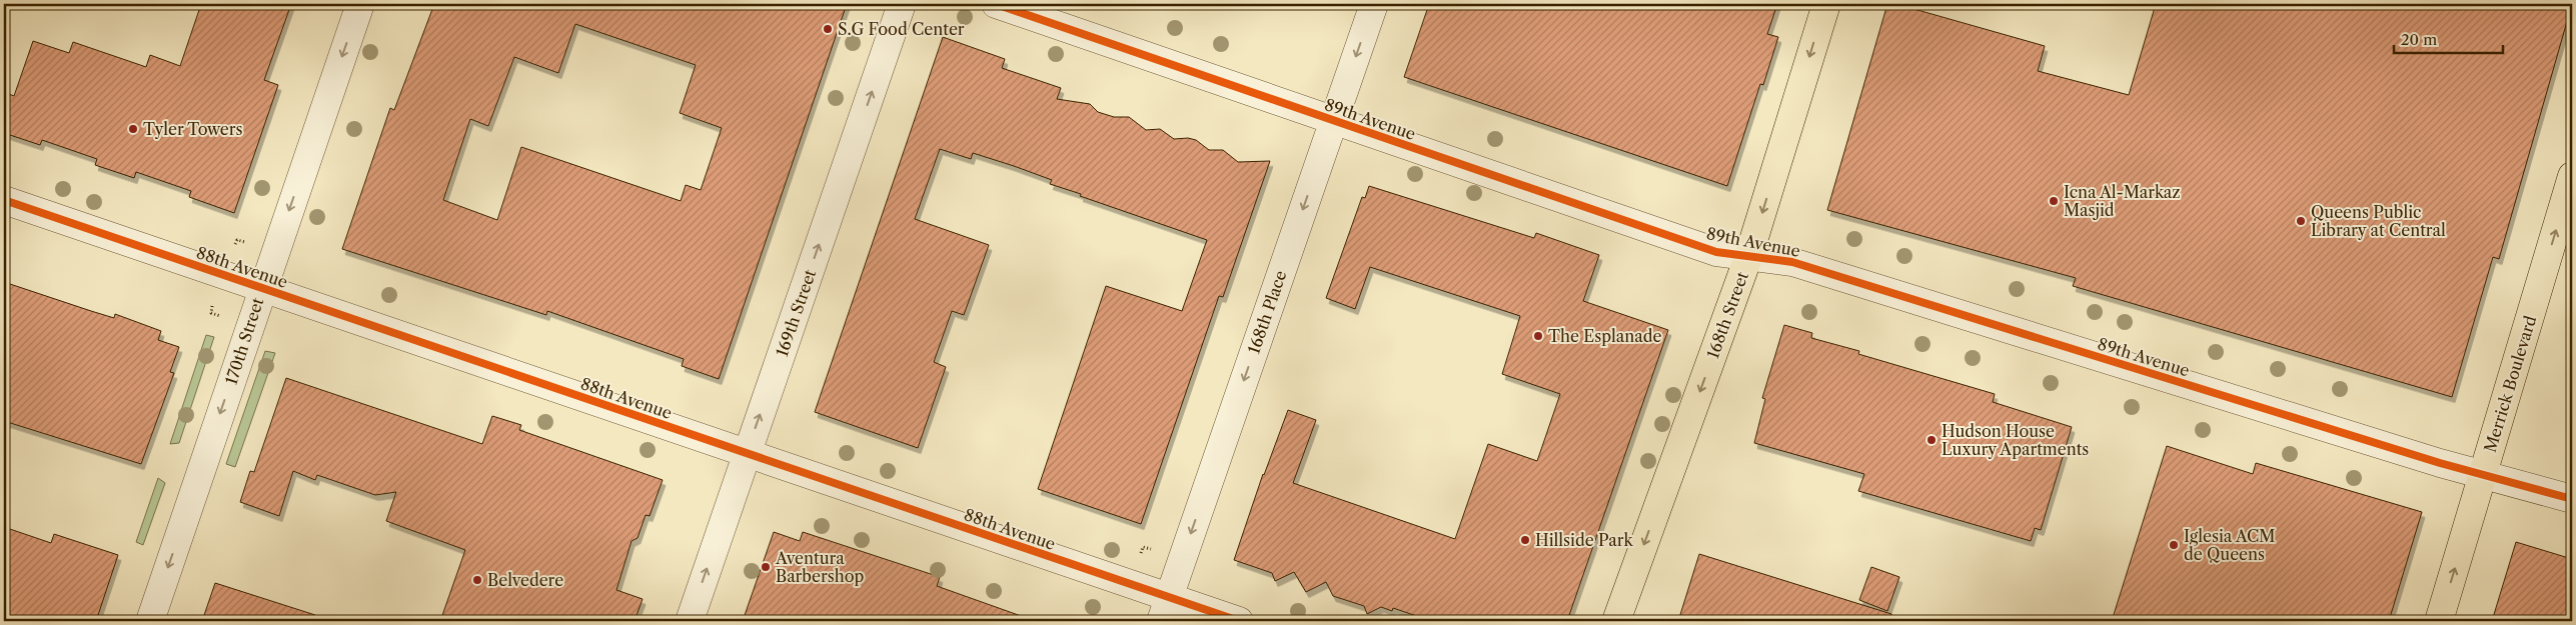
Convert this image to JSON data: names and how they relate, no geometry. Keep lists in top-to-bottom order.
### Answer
{
  "streets": {
    "main road": ["168th Street", "Merrick Boulevard"],
    "street": [
      "89th Avenue",
      "88th Avenue",
      "168th Place",
      "169th Street",
      "170th Street"
    ]
  },
  "crossings": [
    ["89th Avenue", "168th Place"],
    ["89th Avenue", "168th Street"],
    ["89th Avenue", "Merrick Boulevard"],
    ["88th Avenue", "168th Place"],
    ["88th Avenue", "169th Street"],
    ["88th Avenue", "170th Street"]
  ],
  "one_way": [
    "168th Place",
    "169th Street",
    "168th Street",
    "170th Street",
    "Merrick Boulevard"
  ],
  "places": [
    "S.G Food Center",
    "Tyler Towers",
    "Icna Al-Markaz Masjid",
    "Queens Public Library at Central",
    "The Esplanade",
    "Hudson House Luxury Apartments",
    "Hillside Park",
    "Iglesia ACM de Queens",
    "Aventura Barbershop",
    "Belvedere"
  ],
  "scale_bar": "20 m"
}
